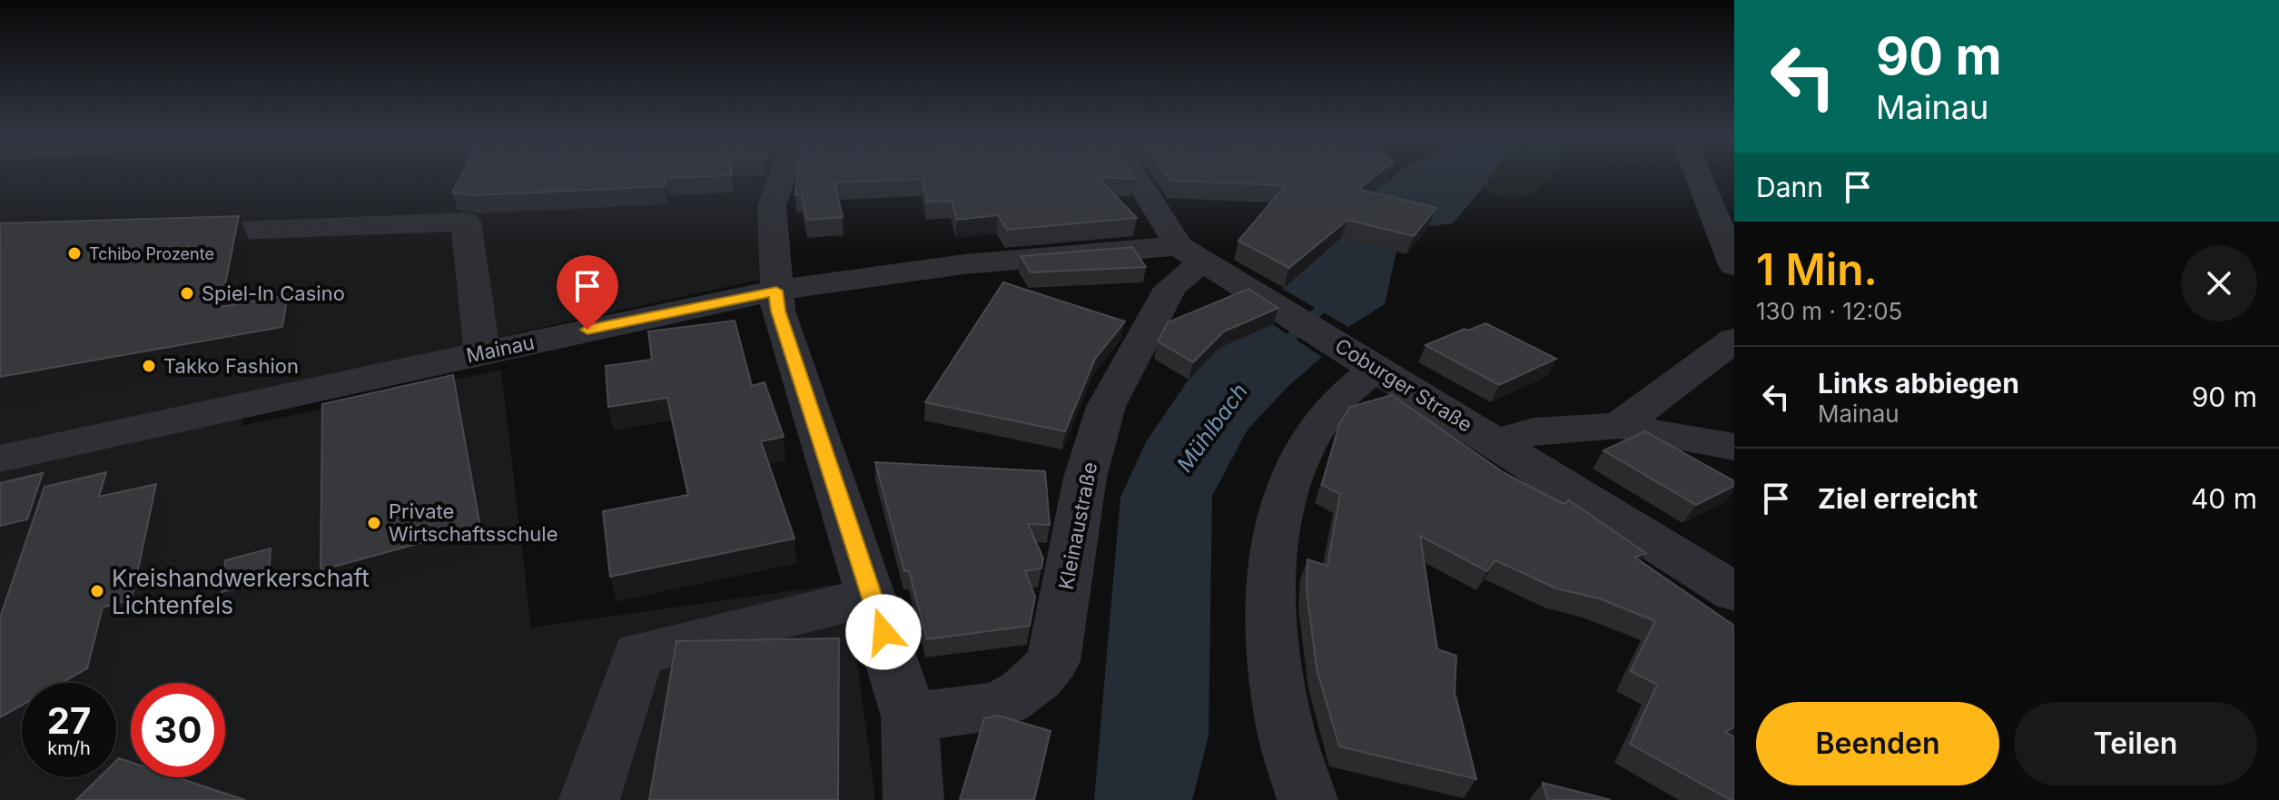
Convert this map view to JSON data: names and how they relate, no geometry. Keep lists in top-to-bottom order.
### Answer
{
  "streets": {
    "street": ["Mainau", "Coburger Straße", "Kleinaustraße"]
  },
  "crossings": [
    ["Mainau", "Coburger Straße"],
    ["Mainau", "Kleinaustraße"],
    ["Coburger Straße", "Kleinaustraße"]
  ],
  "water": ["Mühlbach"],
  "places": [
    "Tchibo Prozente",
    "Spiel-In Casino",
    "Takko Fashion",
    "Private Wirtschaftsschule",
    "Kreishandwerkerschaft Lichtenfels"
  ],
  "page": {
    "turn": ["90 m", "Mainau"],
    "then": "Dann",
    "heading": ["1 Min.", "130 m · 12:05"],
    "list": [
      {
        "name": "Links abbiegen",
        "note": "Mainau",
        "value": "90 m"
      },
      {
        "name": "Ziel erreicht",
        "value": "40 m"
      }
    ],
    "speed": "27 km/h",
    "limit": "30",
    "buttons": ["Beenden", "Teilen"]
  }
}
